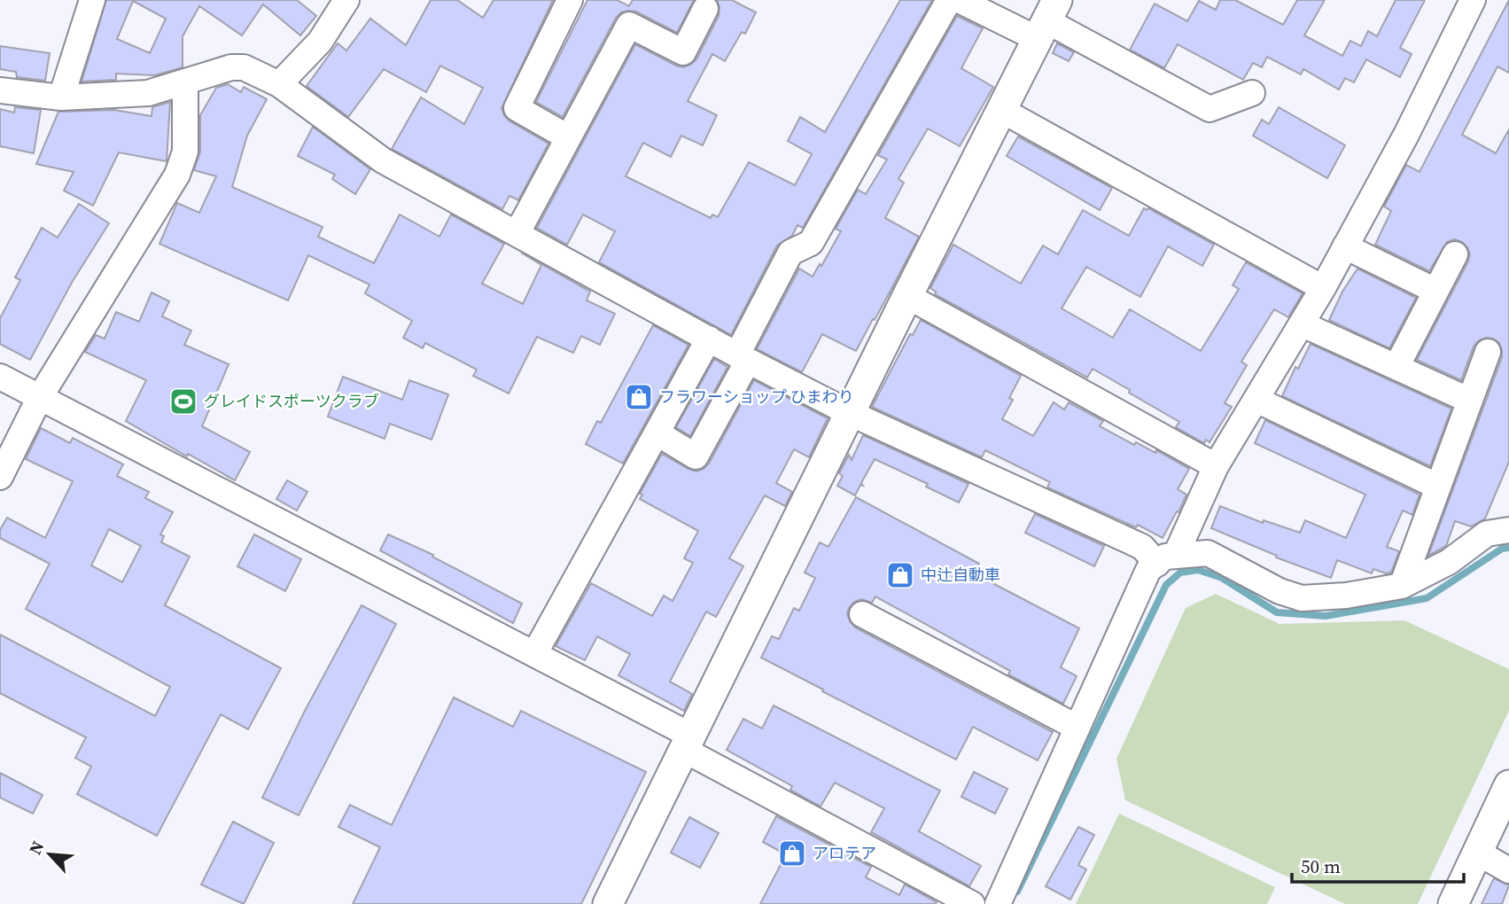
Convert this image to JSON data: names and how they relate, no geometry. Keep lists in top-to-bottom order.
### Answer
{
  "places": {
    "shop": ["フラワーショップ ひまわり", "中辻自動車", "アロテア"],
    "sports": ["グレイドスポーツクラブ"]
  },
  "scale_bar": "50 m",
  "north": "top left"
}
